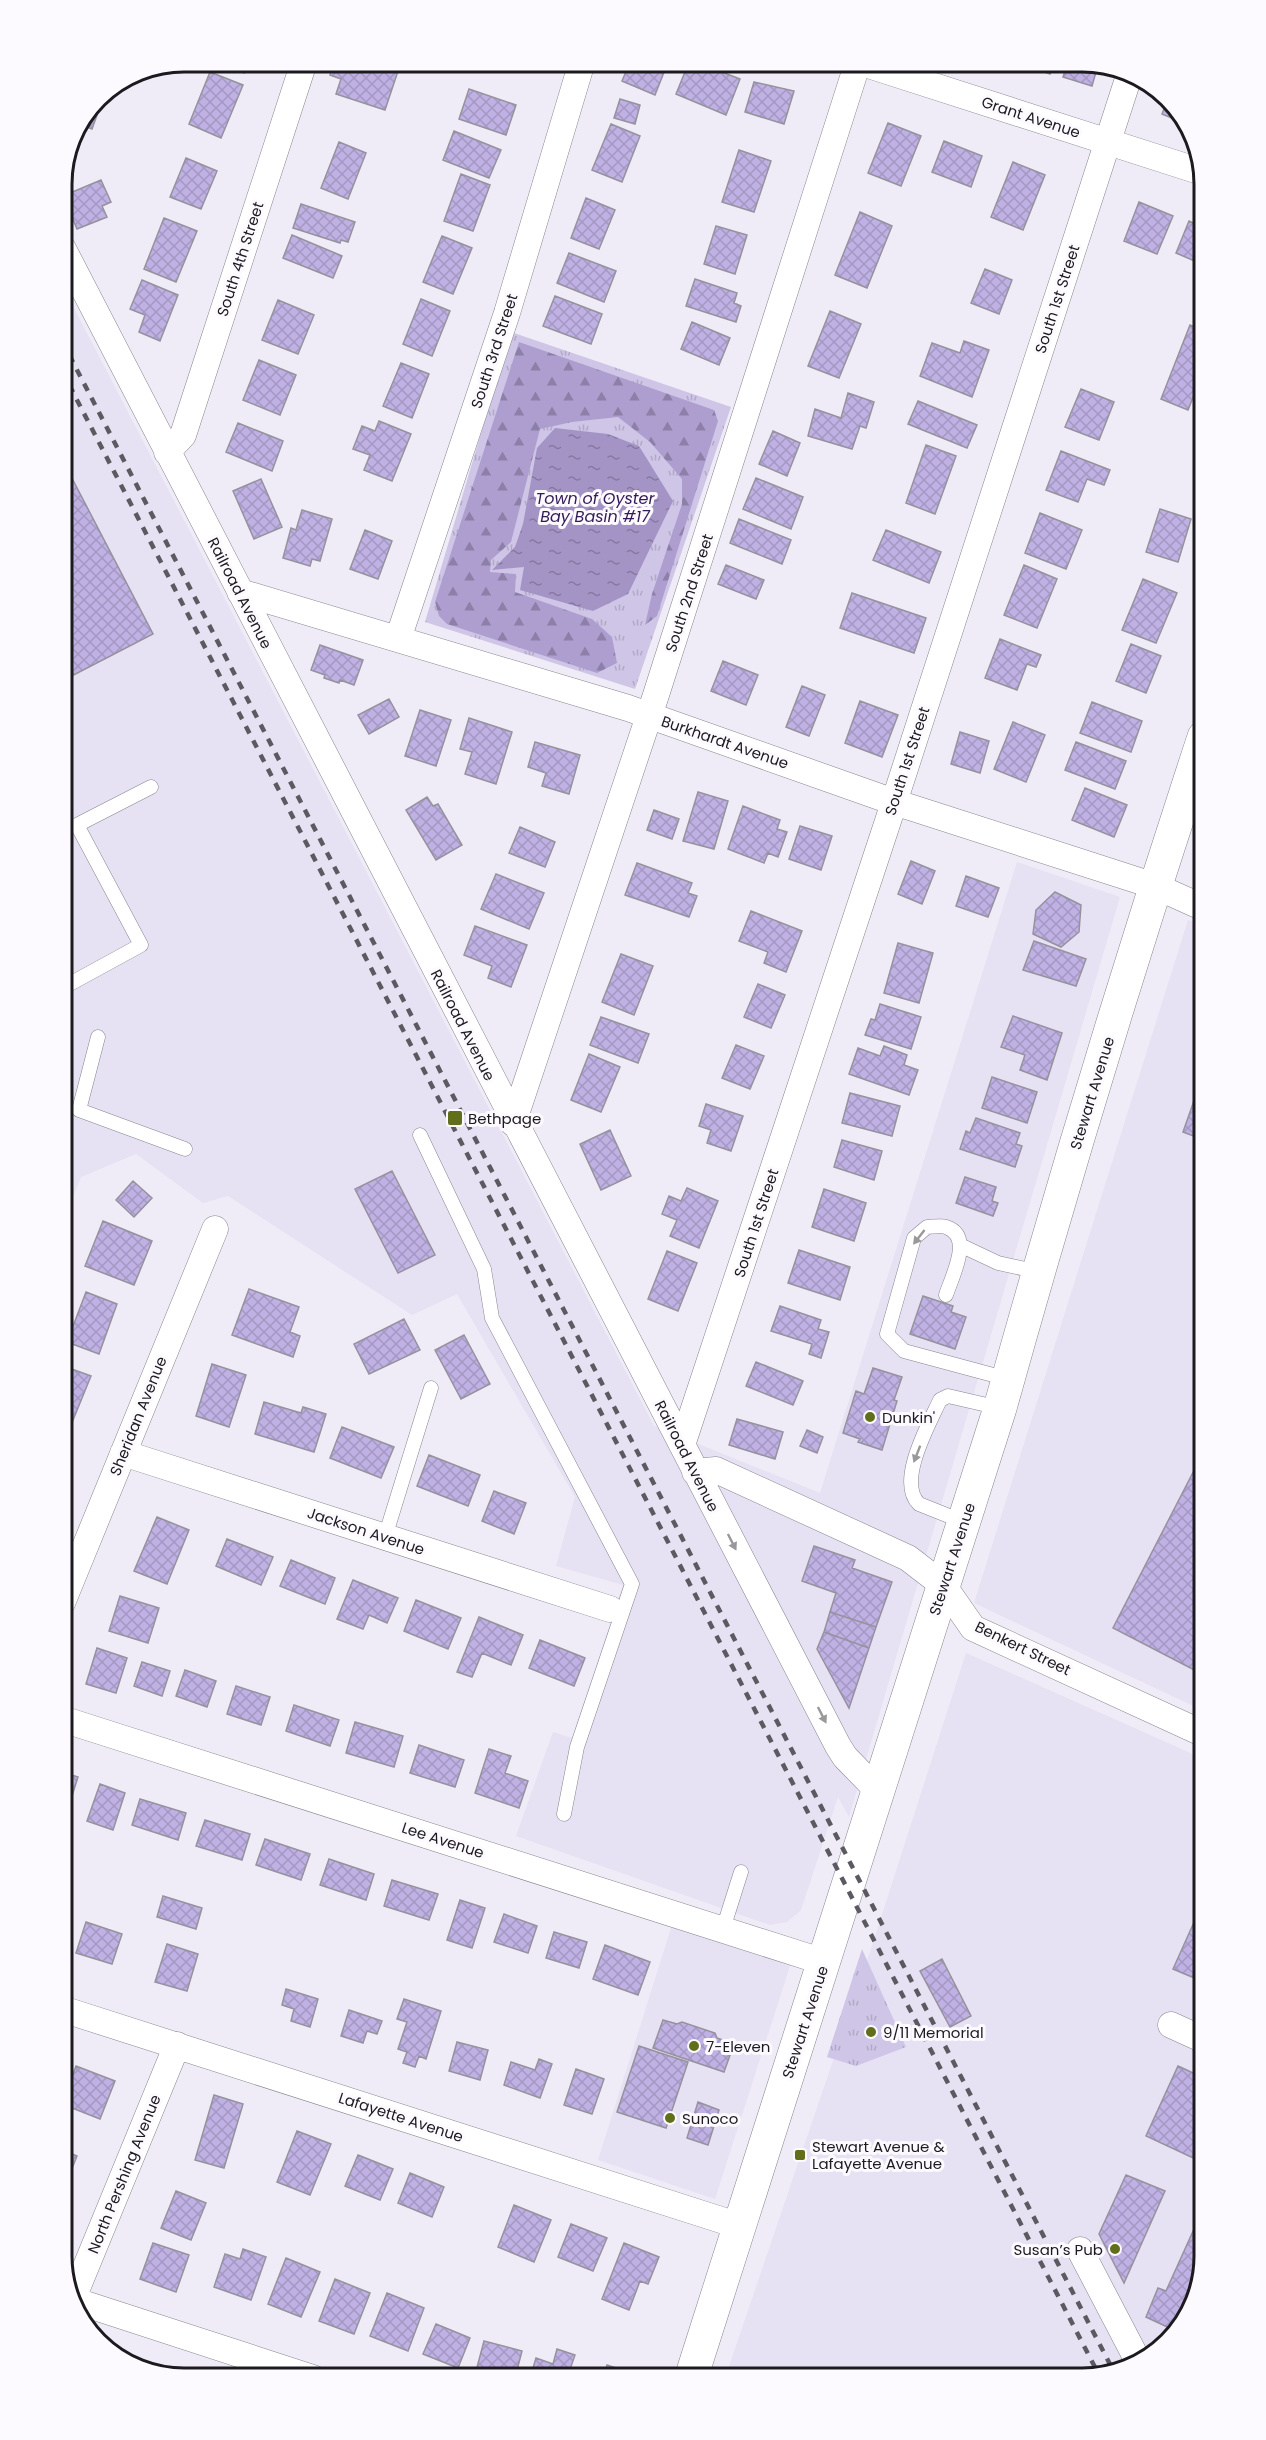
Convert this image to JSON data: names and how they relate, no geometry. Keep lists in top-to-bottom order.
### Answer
{
  "streets": {
    "main road": ["Stewart Avenue"],
    "street": [
      "Grant Avenue",
      "South 4th Street",
      "South 1st Street",
      "South 3rd Street",
      "Railroad Avenue",
      "South 2nd Street",
      "Burkhardt Avenue",
      "Sheridan Avenue",
      "Jackson Avenue",
      "Benkert Street",
      "Lee Avenue",
      "Lafayette Avenue",
      "North Pershing Avenue"
    ]
  },
  "crossings": [
    ["Grant Avenue", "South 1st Street"],
    ["South 4th Street", "Railroad Avenue"],
    ["South 1st Street", "Railroad Avenue"],
    ["South 1st Street", "Burkhardt Avenue"],
    ["South 3rd Street", "Burkhardt Avenue"],
    ["Railroad Avenue", "South 2nd Street"],
    ["Railroad Avenue", "Burkhardt Avenue"],
    ["Railroad Avenue", "Stewart Avenue"],
    ["Railroad Avenue", "Benkert Street"],
    ["South 2nd Street", "Burkhardt Avenue"],
    ["Burkhardt Avenue", "Stewart Avenue"],
    ["Stewart Avenue", "Benkert Street"],
    ["Stewart Avenue", "Lee Avenue"],
    ["Stewart Avenue", "Lafayette Avenue"],
    ["Sheridan Avenue", "Jackson Avenue"],
    ["Lafayette Avenue", "North Pershing Avenue"]
  ],
  "water": ["Town of Oyster Bay Basin #17"],
  "places": {
    "transit": ["Bethpage", "Stewart Avenue & Lafayette Avenue"],
    "other": [
      "Dunkin'",
      "9/11 Memorial",
      "7-Eleven",
      "Sunoco",
      "Susan’s Pub"
    ]
  }
}
